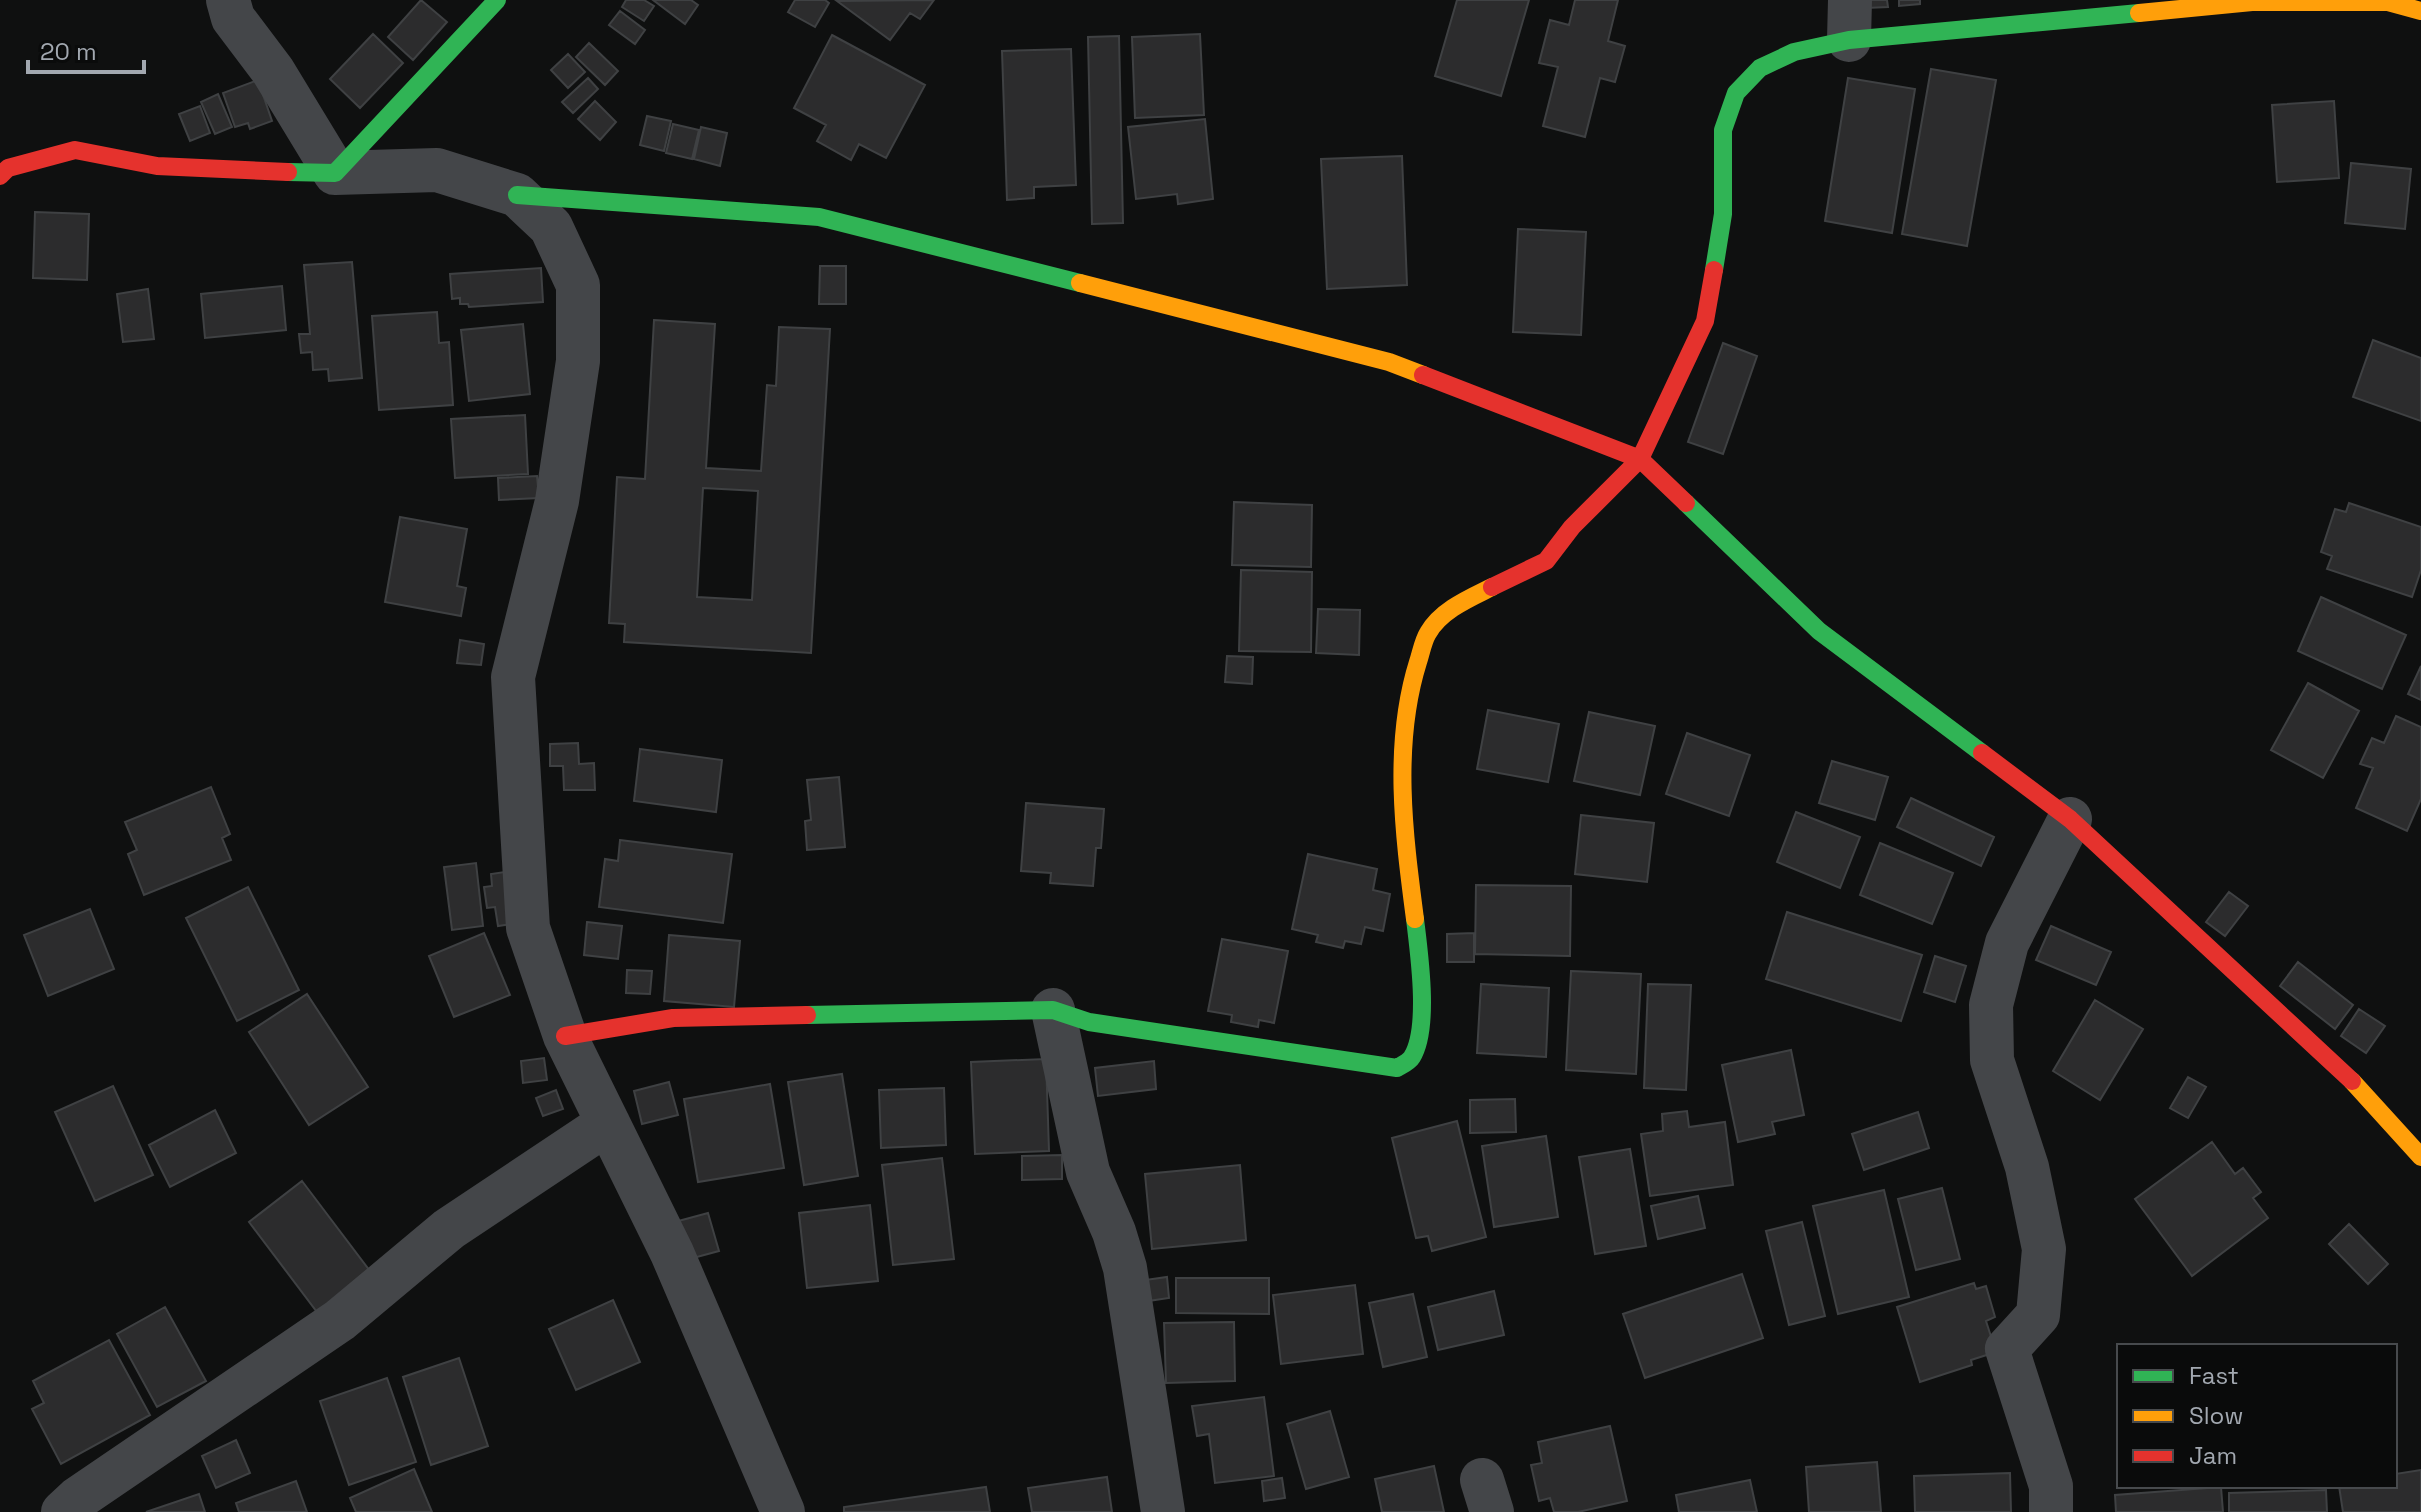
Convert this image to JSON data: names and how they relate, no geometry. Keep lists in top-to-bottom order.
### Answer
{
  "legend": ["Fast", "Slow", "Jam"],
  "scale_bar": "20 m"
}
